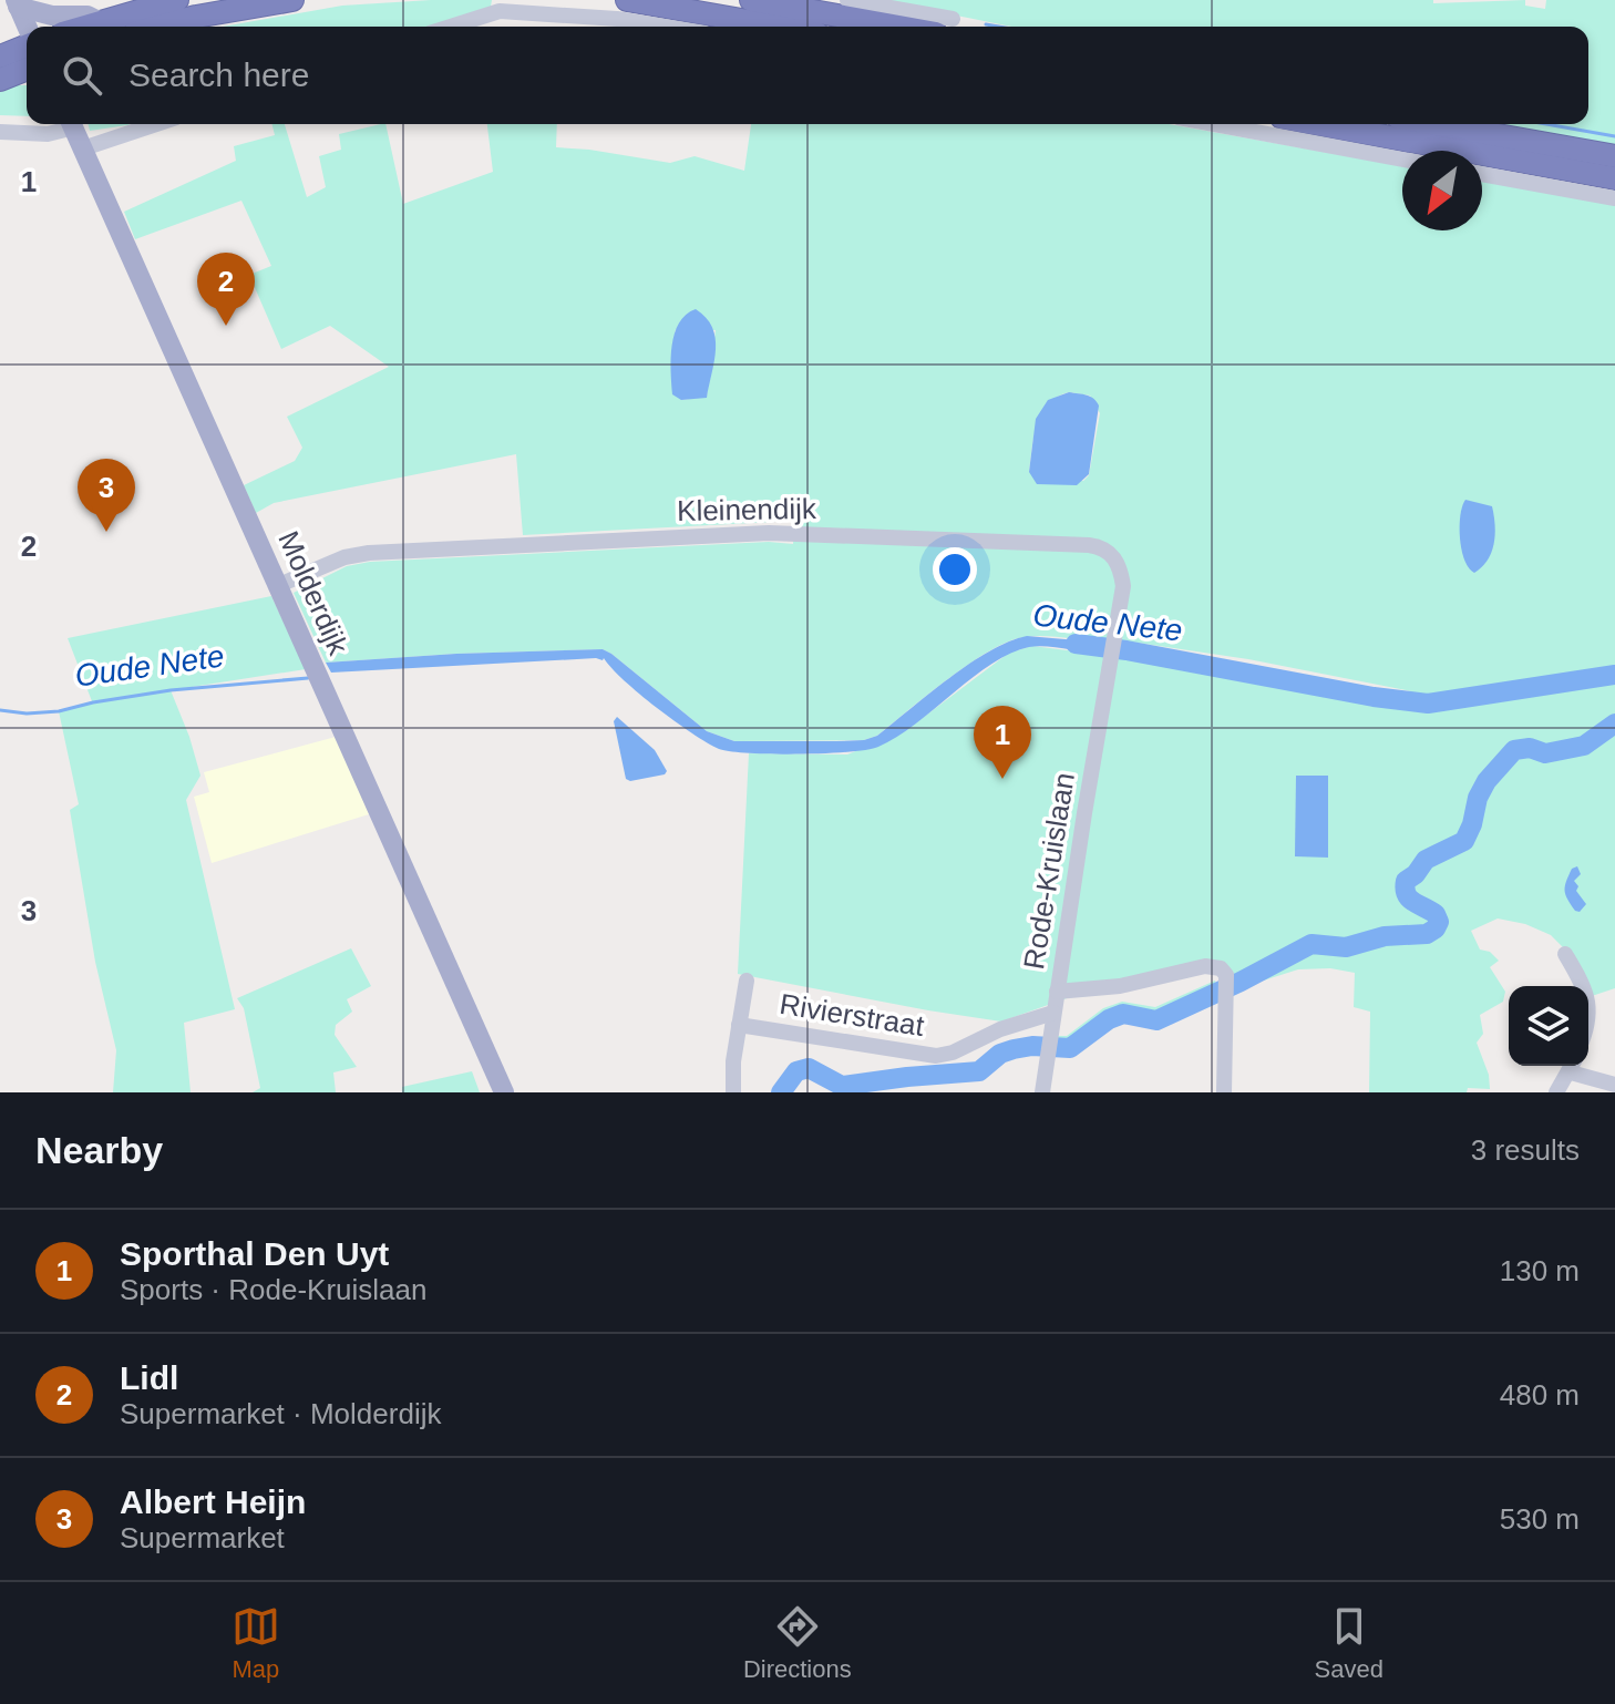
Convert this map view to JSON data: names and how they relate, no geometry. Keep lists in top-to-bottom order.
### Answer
{
  "streets": {
    "main road": ["Molderdijk"],
    "street": ["Kleinendijk", "Rode-Kruislaan", "Rivierstraat"]
  },
  "crossings": [
    ["Kleinendijk", "Molderdijk"],
    ["Kleinendijk", "Rode-Kruislaan"],
    ["Rode-Kruislaan", "Rivierstraat"]
  ],
  "water": ["Oude Nete"],
  "north": "bottom left",
  "page": {
    "search": "Search here",
    "pins": ["2", "3", "1"],
    "heading": ["Nearby", "3 results"],
    "list": [
      {
        "mark": "1",
        "name": "Sporthal Den Uyt",
        "note": "Sports · Rode-Kruislaan",
        "value": "130 m"
      },
      {
        "mark": "2",
        "name": "Lidl",
        "note": "Supermarket · Molderdijk",
        "value": "480 m"
      },
      {
        "mark": "3",
        "name": "Albert Heijn",
        "note": "Supermarket",
        "value": "530 m"
      }
    ],
    "nav": ["Map", "Directions", "Saved"]
  },
  "grid": {
    "rows": ["1", "2", "3"]
  }
}
